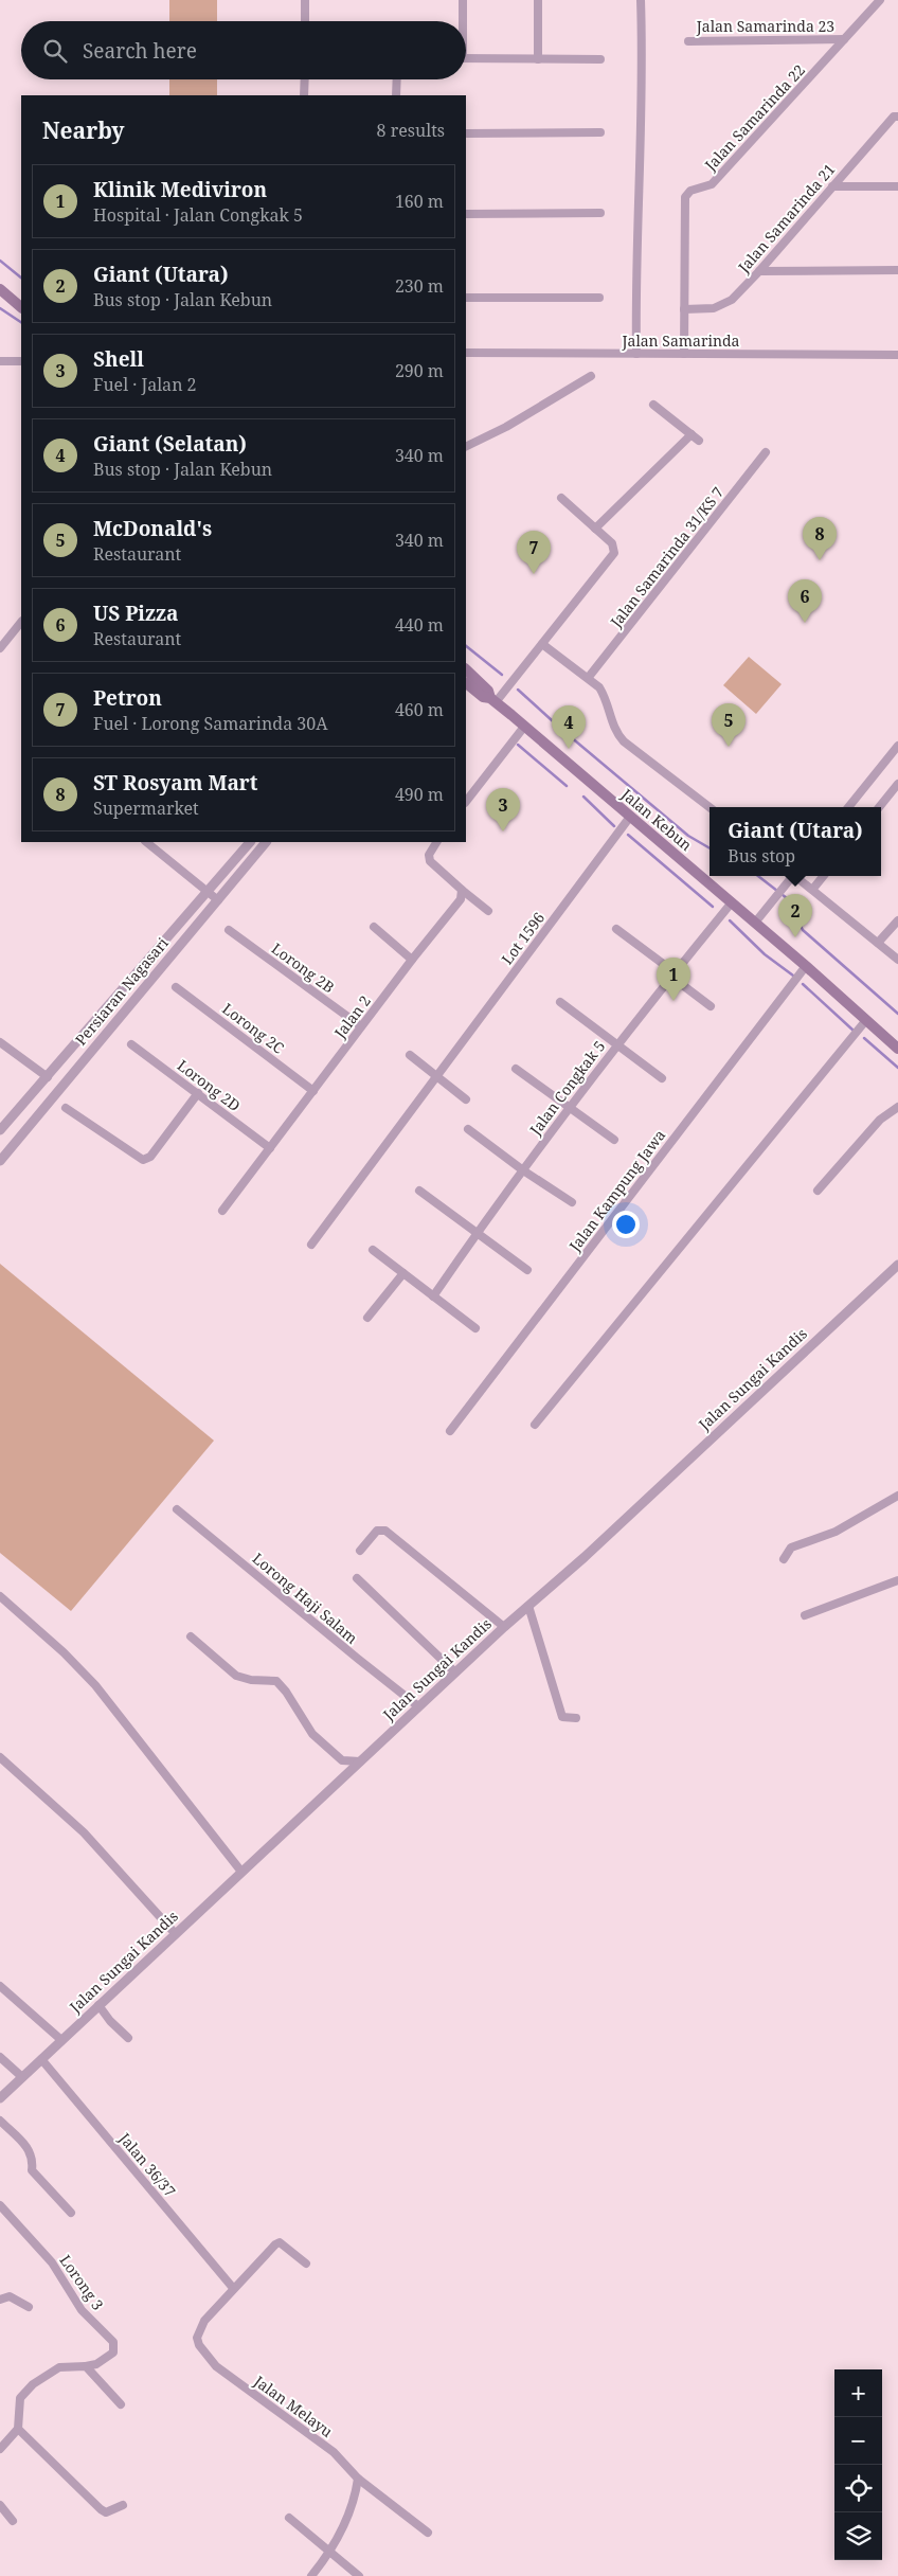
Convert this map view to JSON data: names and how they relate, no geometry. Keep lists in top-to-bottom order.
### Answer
{
  "streets": {
    "main road": ["Jalan Kebun"],
    "street": [
      "Jalan Samarinda 23",
      "Jalan Samarinda 22",
      "Jalan Samarinda 21",
      "Jalan Samarinda",
      "Jalan Samarinda 31/KS 7",
      "Lot 1596",
      "Lorong 2B",
      "Persiaran Nagasari",
      "Jalan 2",
      "Lorong 2C",
      "Lorong 2D",
      "Jalan Congkak 5",
      "Jalan Kampung Jawa",
      "Jalan Sungai Kandis",
      "Lorong Haji Salam",
      "Jalan 36/37",
      "Lorong 3",
      "Jalan Melayu"
    ]
  },
  "crossings": [
    ["Jalan Samarinda 23", "Jalan Samarinda 22"],
    ["Jalan Samarinda 22", "Jalan Samarinda 21"],
    ["Jalan Samarinda 22", "Jalan Samarinda"],
    ["Jalan Kebun", "Lot 1596"],
    ["Jalan Kebun", "Jalan Congkak 5"],
    ["Jalan Kebun", "Jalan Kampung Jawa"],
    ["Lorong 2B", "Jalan 2"],
    ["Jalan 2", "Lorong 2C"],
    ["Jalan 2", "Lorong 2D"],
    ["Jalan Sungai Kandis", "Lorong Haji Salam"],
    ["Jalan Sungai Kandis", "Jalan 36/37"],
    ["Jalan 36/37", "Jalan Melayu"]
  ],
  "page": {
    "search": "Search here",
    "heading": ["Nearby", "8 results"],
    "list": [
      {
        "mark": "1",
        "name": "Klinik Mediviron",
        "note": "Hospital · Jalan Congkak 5",
        "value": "160 m"
      },
      {
        "mark": "2",
        "name": "Giant (Utara)",
        "note": "Bus stop · Jalan Kebun",
        "value": "230 m"
      },
      {
        "mark": "3",
        "name": "Shell",
        "note": "Fuel · Jalan 2",
        "value": "290 m"
      },
      {
        "mark": "4",
        "name": "Giant (Selatan)",
        "note": "Bus stop · Jalan Kebun",
        "value": "340 m"
      },
      {
        "mark": "5",
        "name": "McDonald's",
        "note": "Restaurant",
        "value": "340 m"
      },
      {
        "mark": "6",
        "name": "US Pizza",
        "note": "Restaurant",
        "value": "440 m"
      },
      {
        "mark": "7",
        "name": "Petron",
        "note": "Fuel · Lorong Samarinda 30A",
        "value": "460 m"
      },
      {
        "mark": "8",
        "name": "ST Rosyam Mart",
        "note": "Supermarket",
        "value": "490 m"
      }
    ],
    "pins": [
      "8",
      "7",
      "6",
      "5",
      "4",
      "3",
      "2",
      "1"
    ],
    "popup": ["Giant (Utara)", "Bus stop"],
    "map_buttons": ["+", "−"]
  }
}
